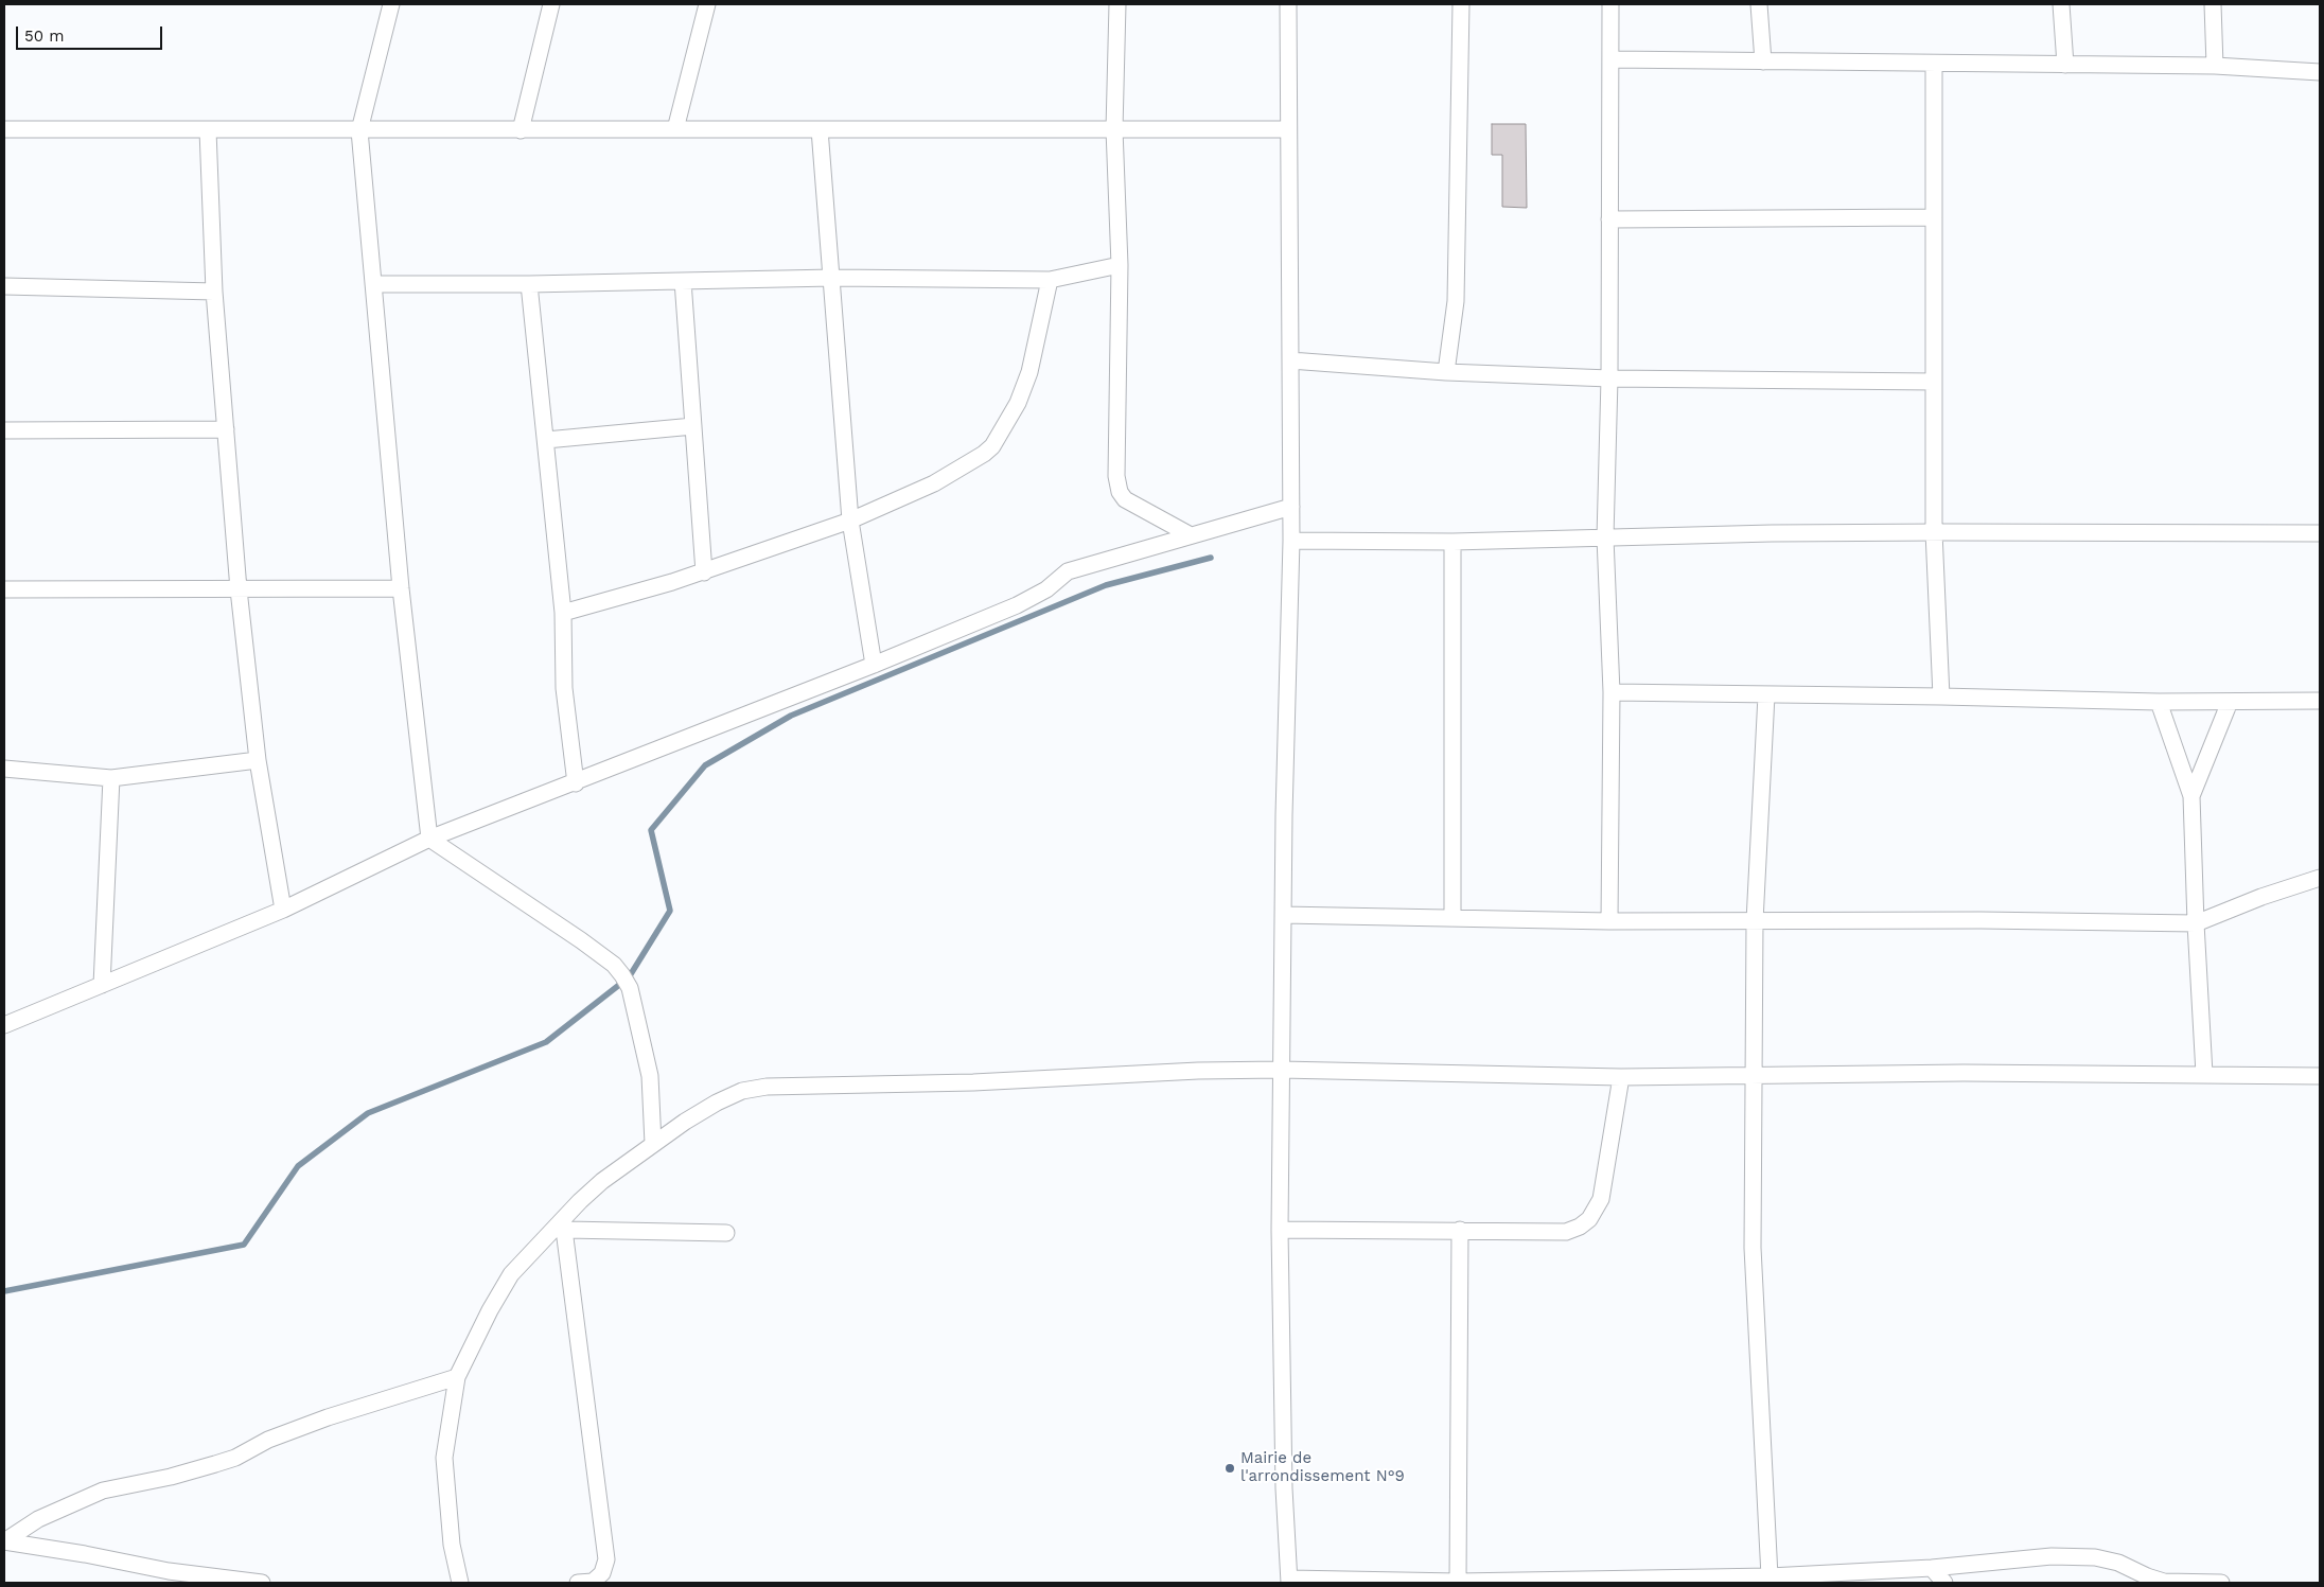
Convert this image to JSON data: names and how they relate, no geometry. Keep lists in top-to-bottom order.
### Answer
{
  "places": ["Mairie de l'arrondissement N°9"],
  "scale_bar": "50 m"
}
